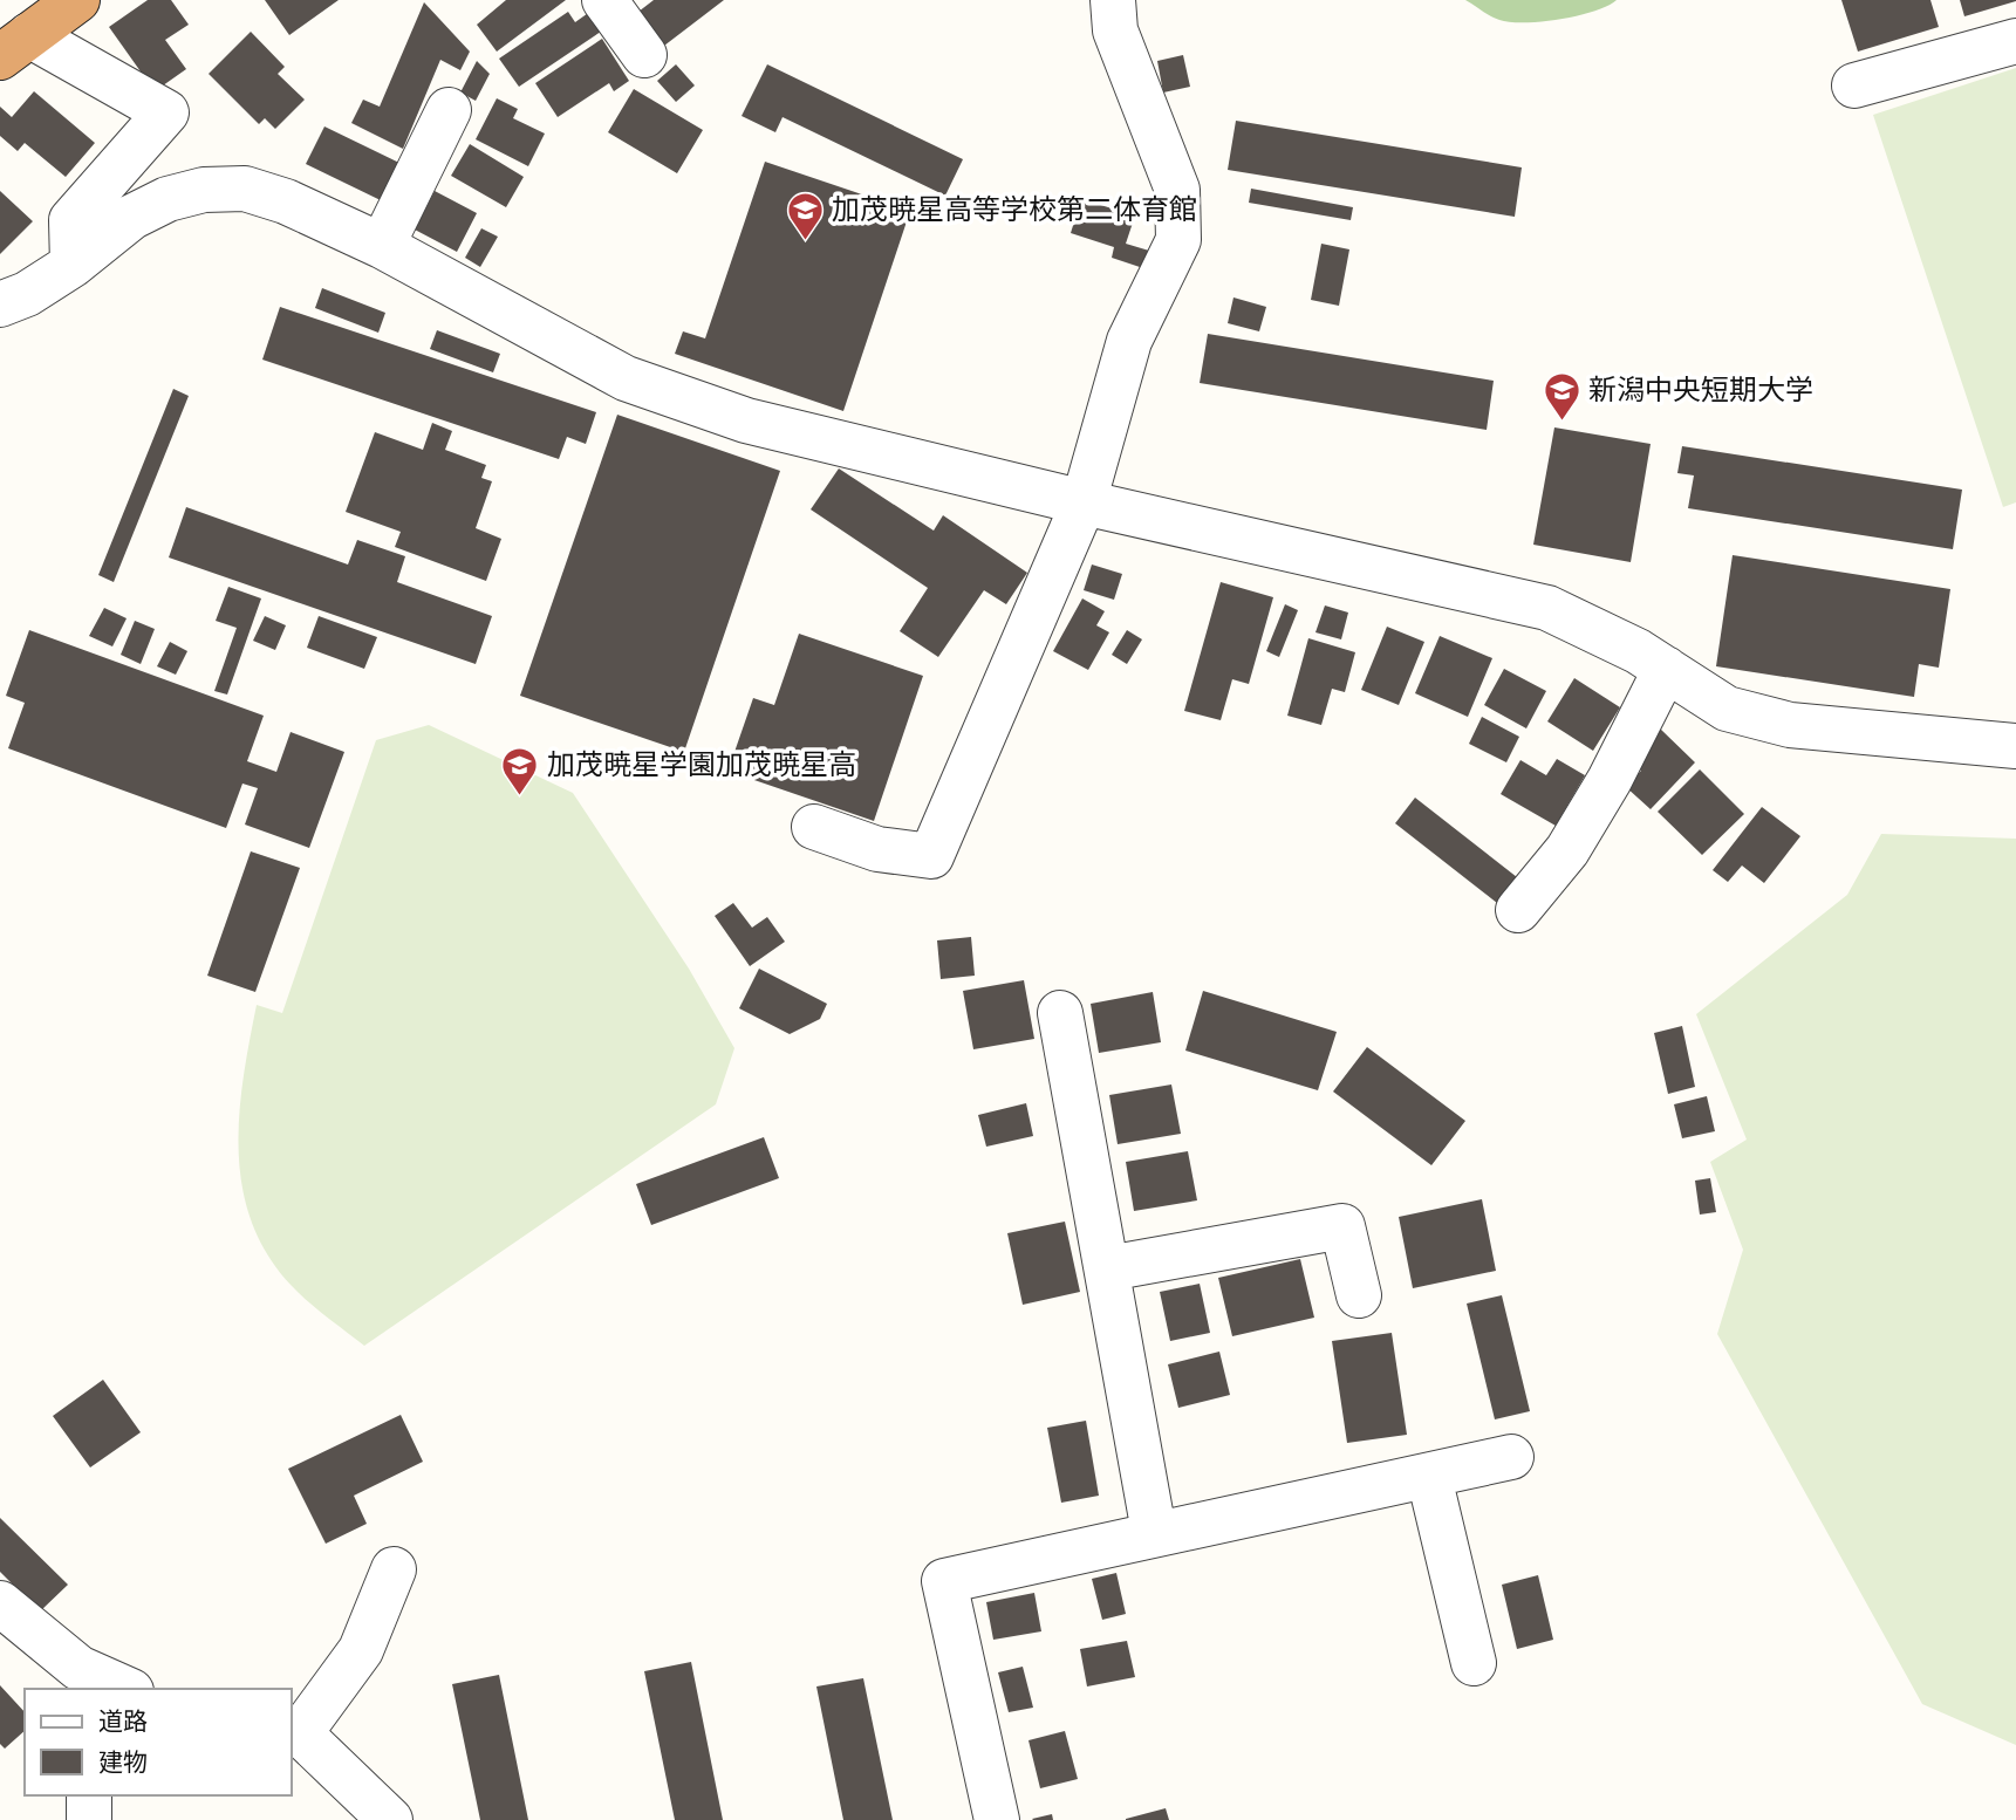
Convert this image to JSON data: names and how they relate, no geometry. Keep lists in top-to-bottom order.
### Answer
{
  "places": {
    "school or university": ["加茂暁星高等学校第二体育館", "新潟中央短期大学", "加茂暁星学園加茂暁星高"]
  },
  "legend": ["道路", "建物"]
}
